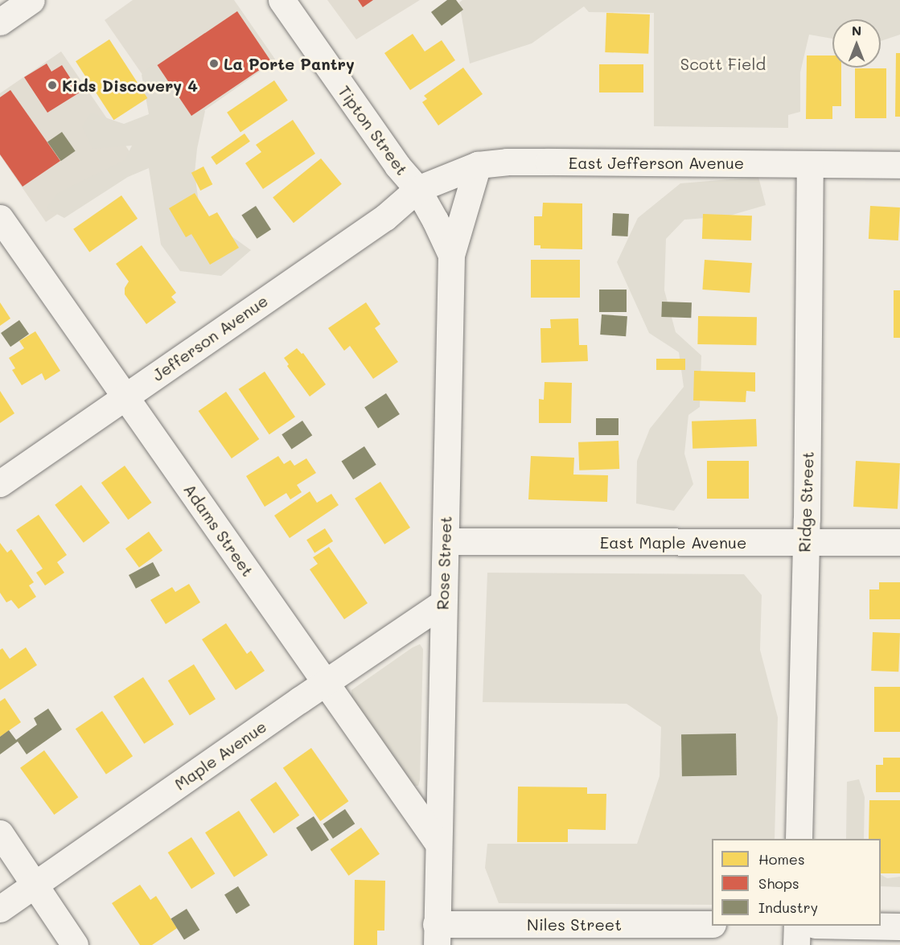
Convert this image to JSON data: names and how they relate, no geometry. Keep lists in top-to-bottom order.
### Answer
{
  "streets": {
    "street": [
      "Tipton Street",
      "East Jefferson Avenue",
      "Jefferson Avenue",
      "Ridge Street",
      "Adams Street",
      "East Maple Avenue",
      "Rose Street",
      "Maple Avenue",
      "Niles Street"
    ]
  },
  "crossings": [
    ["Tipton Street", "East Jefferson Avenue"],
    ["Tipton Street", "Jefferson Avenue"],
    ["Tipton Street", "Rose Street"],
    ["East Jefferson Avenue", "Jefferson Avenue"],
    ["East Jefferson Avenue", "Ridge Street"],
    ["East Jefferson Avenue", "Rose Street"],
    ["Jefferson Avenue", "Adams Street"],
    ["Jefferson Avenue", "Rose Street"],
    ["Ridge Street", "East Maple Avenue"],
    ["Adams Street", "Rose Street"],
    ["Adams Street", "Maple Avenue"],
    ["East Maple Avenue", "Rose Street"],
    ["Rose Street", "Maple Avenue"],
    ["Rose Street", "Niles Street"]
  ],
  "parks": ["Scott Field"],
  "places": ["La Porte Pantry", "Kids Discovery 4"],
  "legend": ["Homes", "Shops", "Industry"],
  "north": "top"
}
